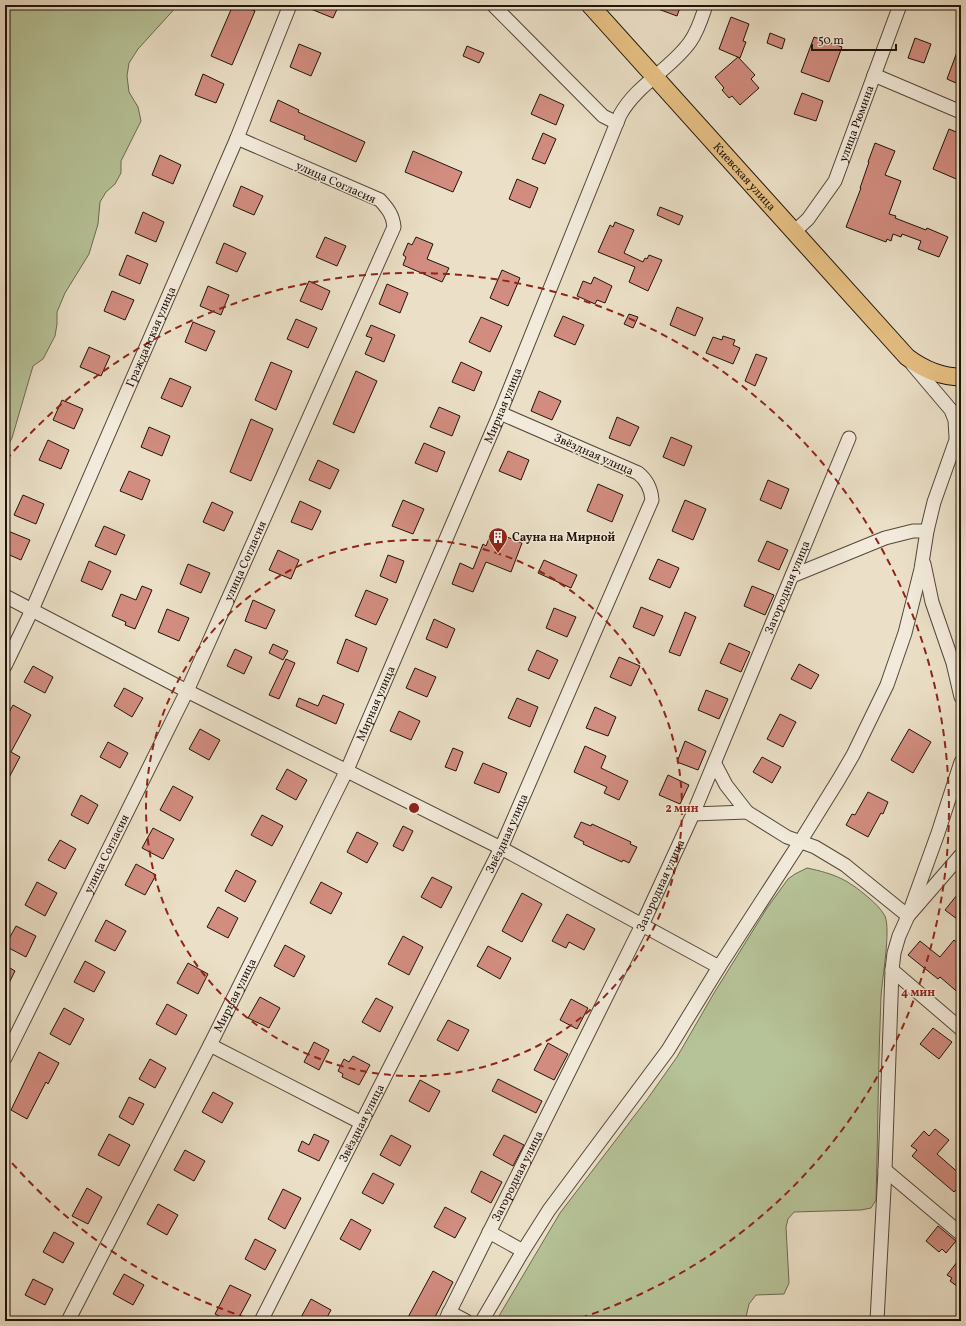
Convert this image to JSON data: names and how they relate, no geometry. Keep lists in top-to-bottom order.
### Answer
{
  "streets": {
    "main road": ["Киевская улица"],
    "street": [
      "улица Рюмина",
      "улица Согласия",
      "Гражданская улица",
      "Мирная улица",
      "Звёздная улица",
      "Загородная улица"
    ]
  },
  "crossings": [
    ["улица Рюмина", "Киевская улица"],
    ["Киевская улица", "Мирная улица"],
    ["улица Согласия", "Гражданская улица"],
    ["Мирная улица", "Звёздная улица"]
  ],
  "places": {
    "building": ["Сауна на Мирной"]
  },
  "scale_bar": "50 m",
  "rings": ["2 мин", "4 мин"]
}
